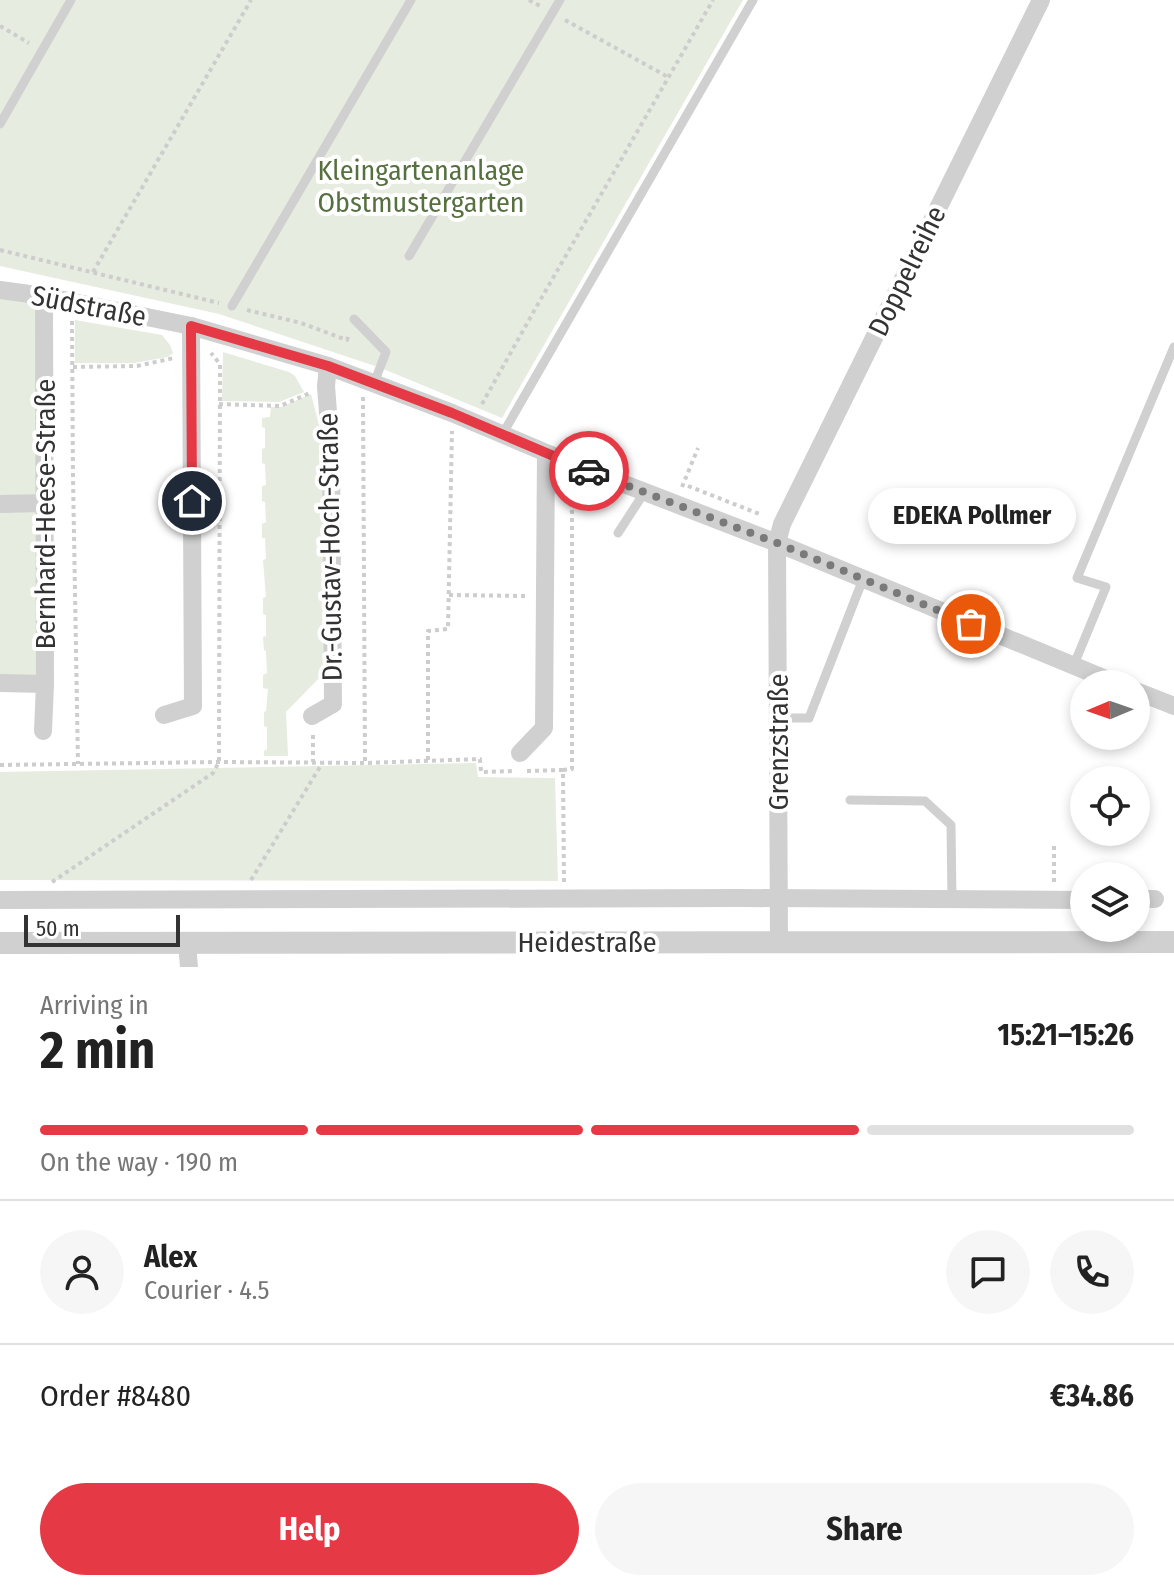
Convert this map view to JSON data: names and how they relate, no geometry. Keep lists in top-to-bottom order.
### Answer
{
  "streets": {
    "street": [
      "Doppelreihe",
      "Südstraße",
      "Bernhard-Heese-Straße",
      "Dr.-Gustav-Hoch-Straße",
      "Grenzstraße",
      "Heidestraße"
    ]
  },
  "crossings": [
    ["Doppelreihe", "Südstraße"],
    ["Doppelreihe", "Grenzstraße"],
    ["Südstraße", "Bernhard-Heese-Straße"],
    ["Südstraße", "Dr.-Gustav-Hoch-Straße"],
    ["Südstraße", "Grenzstraße"],
    ["Grenzstraße", "Heidestraße"]
  ],
  "parks": ["Kleingartenanlage Obstmustergarten"],
  "places": ["EDEKA Pollmer"],
  "scale_bar": "50 m",
  "north": "left",
  "page": {
    "bubble": "EDEKA Pollmer",
    "scale": "50 m",
    "heading": ["2 min", "Arriving in", "15:21–15:26"],
    "panel": [
      "Alex",
      "Courier · 4.5",
      "Order #8480",
      "€34.86"
    ],
    "bar": "On the way · 190 m",
    "buttons": ["Help", "Share"]
  }
}
